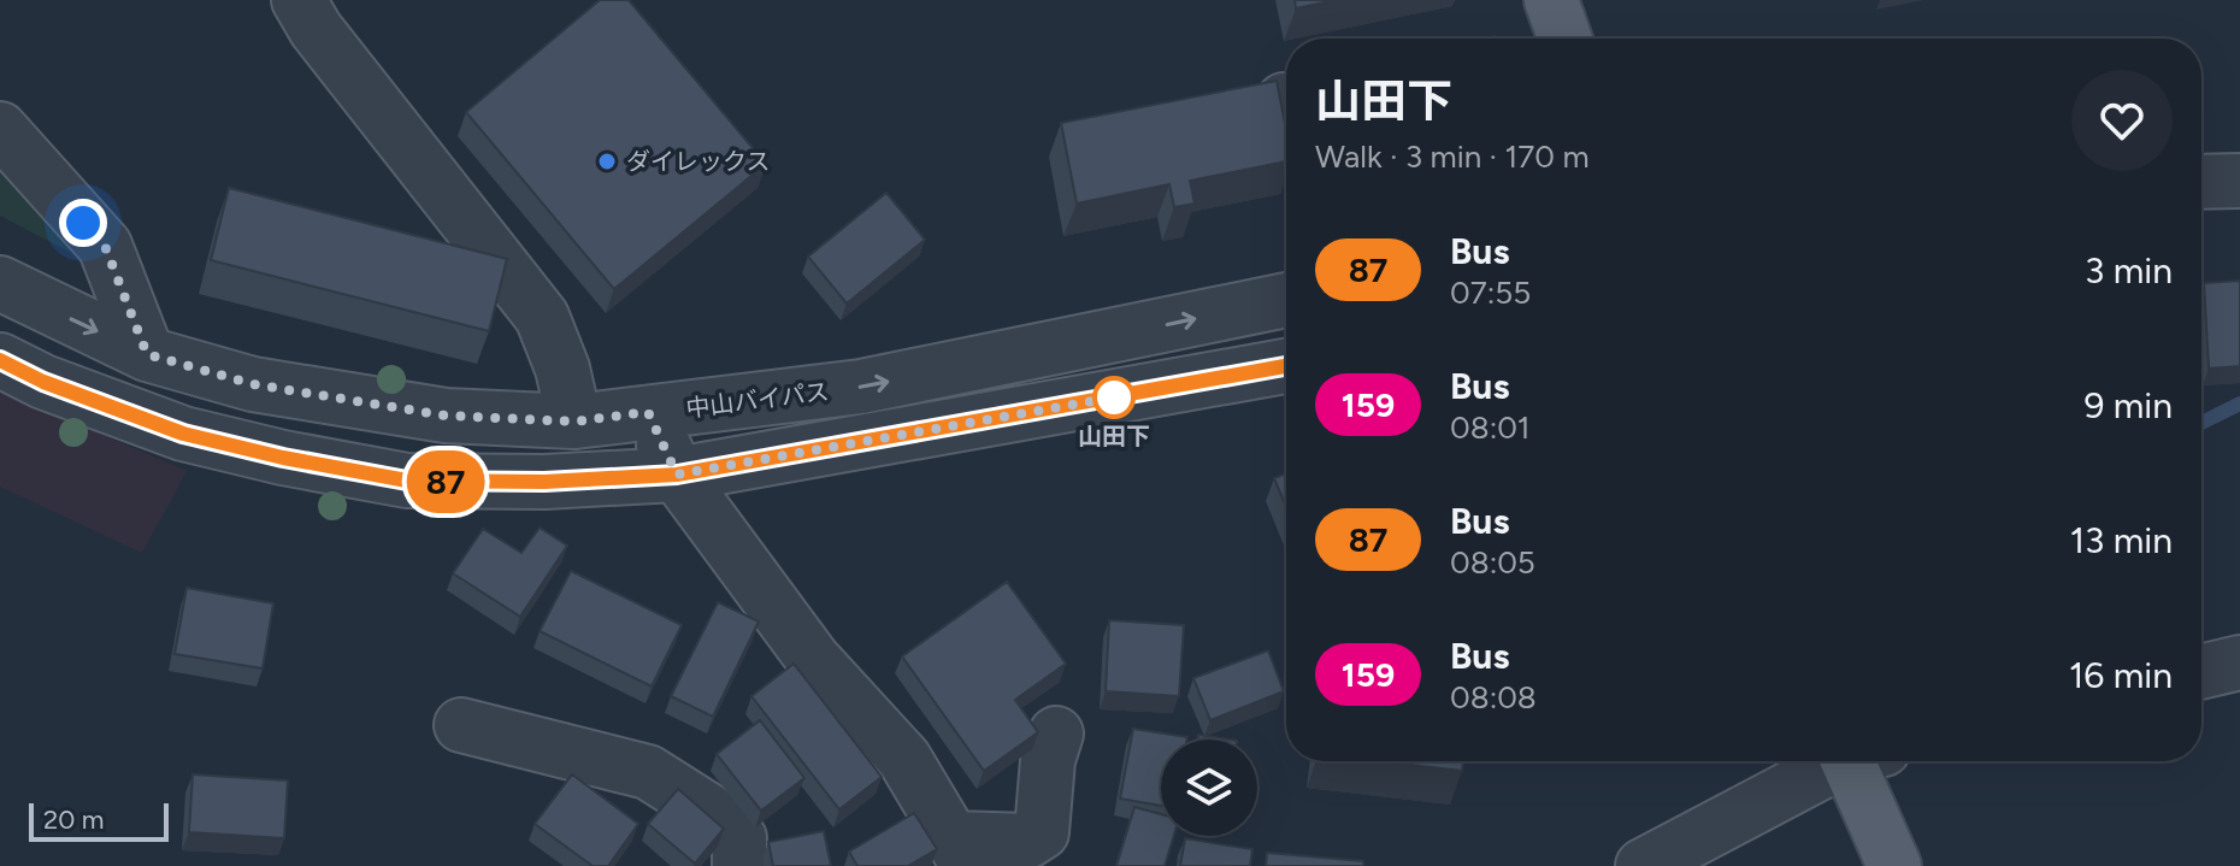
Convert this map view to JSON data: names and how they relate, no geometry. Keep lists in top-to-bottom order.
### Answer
{
  "streets": {
    "street": ["中山バイパス"]
  },
  "places": ["ダイレックス", "山田下"],
  "lines": ["bus line 87"],
  "scale_bar": "20 m",
  "page": {
    "on_map": "87",
    "heading": ["山田下", "Walk · 3 min · 170 m"],
    "list": [
      {
        "mark": "87",
        "name": "Bus",
        "note": "07:55",
        "value": "3 min"
      },
      {
        "mark": "159",
        "name": "Bus",
        "note": "08:01",
        "value": "9 min"
      },
      {
        "mark": "87",
        "name": "Bus",
        "note": "08:05",
        "value": "13 min"
      },
      {
        "mark": "159",
        "name": "Bus",
        "note": "08:08",
        "value": "16 min"
      }
    ],
    "scale": "20 m"
  }
}
